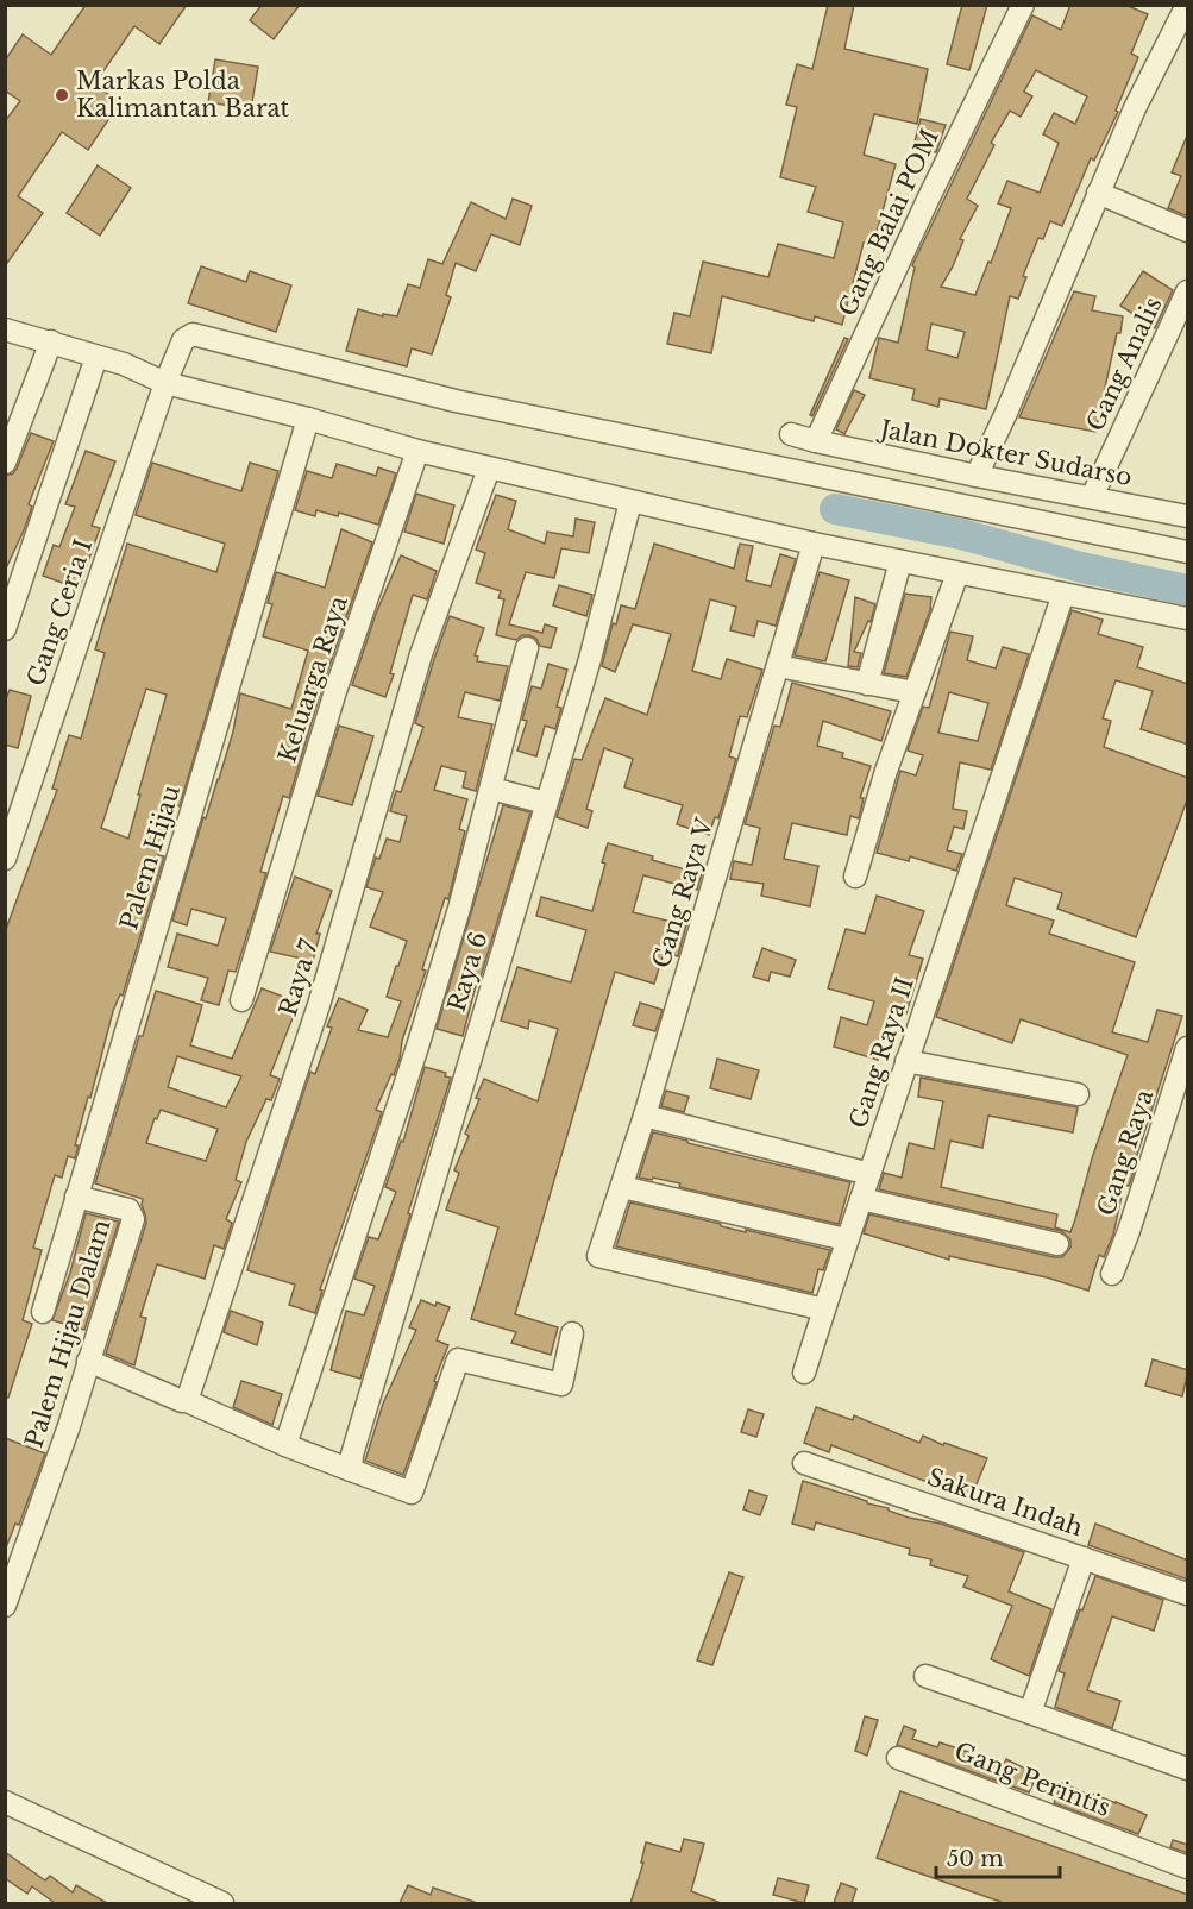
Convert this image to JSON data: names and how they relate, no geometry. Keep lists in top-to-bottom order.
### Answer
{
  "streets": {
    "street": [
      "Gang Balai POM",
      "Gang Analis",
      "Jalan Dokter Sudarso",
      "Gang Ceria I",
      "Keluarga Raya",
      "Palem Hijau",
      "Gang Raya V",
      "Raya 6",
      "Raya 7",
      "Gang Raya II",
      "Gang Raya",
      "Palem Hijau Dalam",
      "Sakura Indah",
      "Gang Perintis"
    ]
  },
  "crossings": [
    ["Gang Balai POM", "Jalan Dokter Sudarso"],
    ["Gang Analis", "Jalan Dokter Sudarso"],
    ["Palem Hijau", "Palem Hijau Dalam"],
    ["Gang Raya V", "Gang Raya II"]
  ],
  "places": ["Markas Polda Kalimantan Barat"],
  "scale_bar": "50 m"
}
